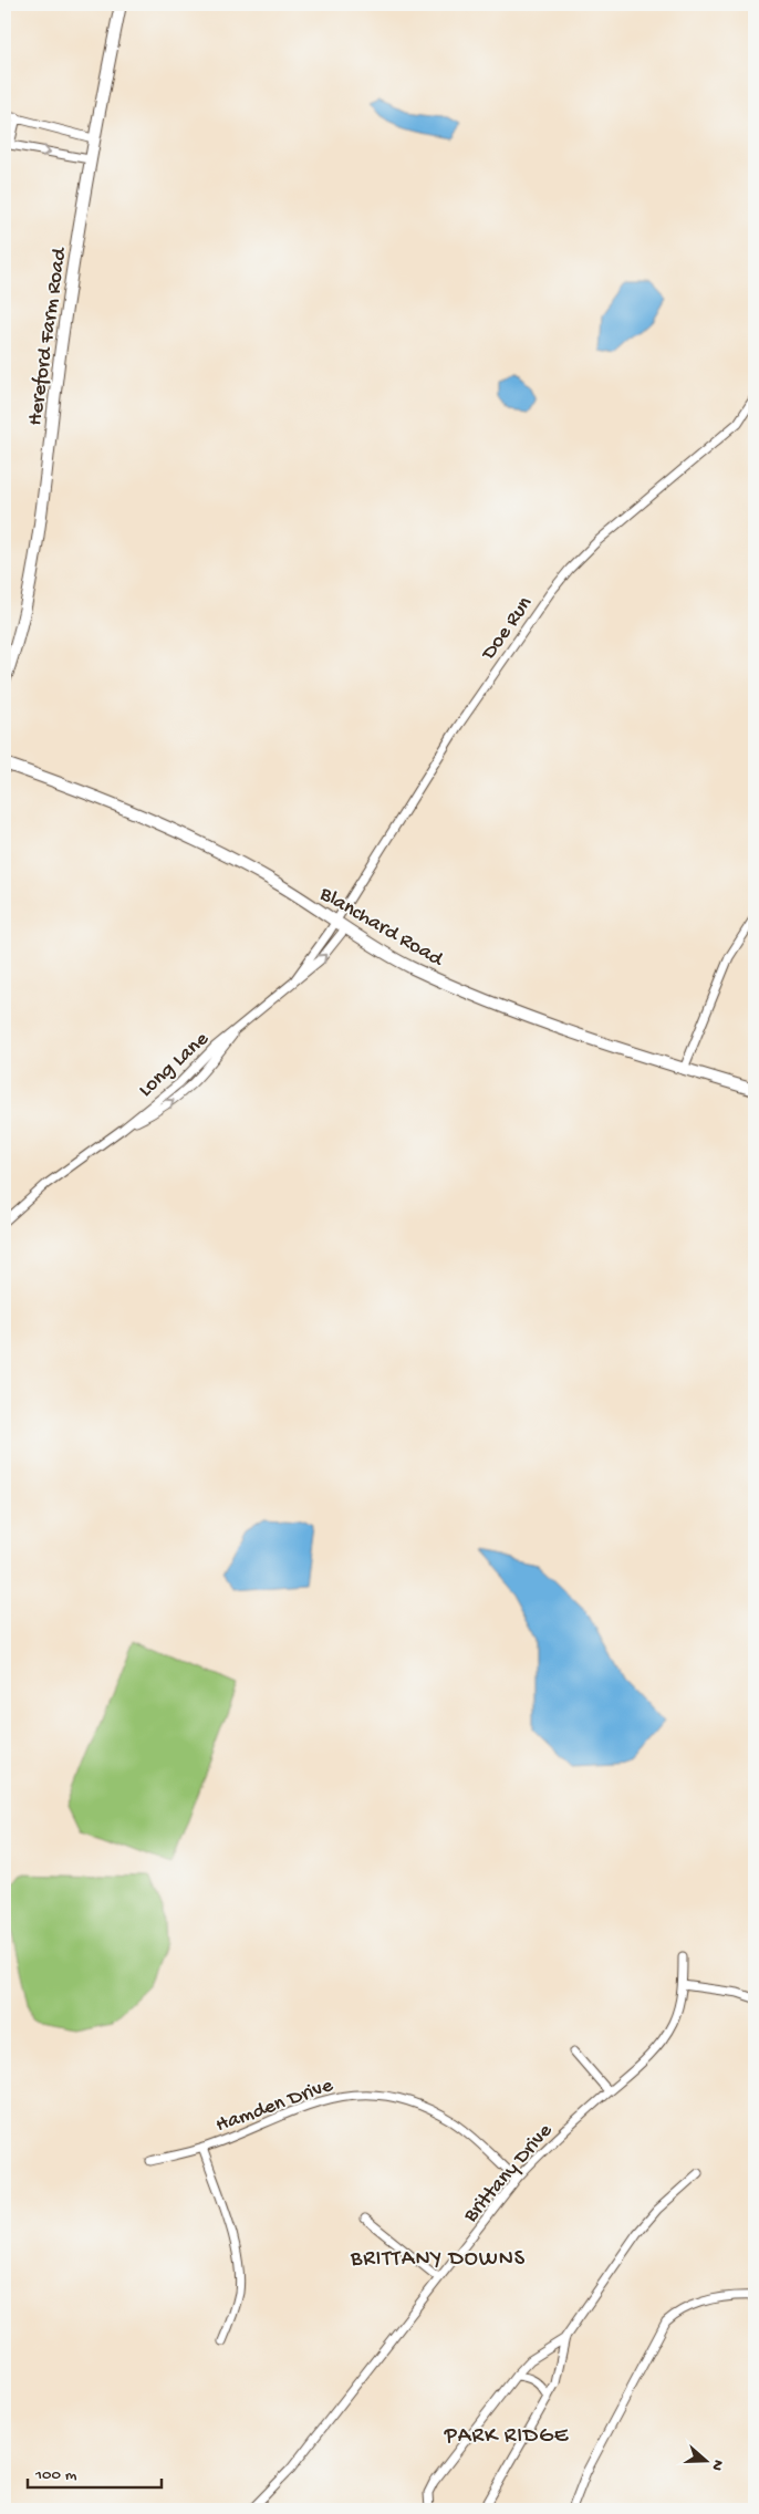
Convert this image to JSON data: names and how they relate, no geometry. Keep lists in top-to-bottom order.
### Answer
{
  "streets": {
    "street": [
      "Hereford Farm Road",
      "Doe Run",
      "Blanchard Road",
      "Long Lane",
      "Hamden Drive",
      "Brittany Drive"
    ]
  },
  "crossings": [
    ["Doe Run", "Blanchard Road"],
    ["Doe Run", "Long Lane"],
    ["Blanchard Road", "Long Lane"],
    ["Hamden Drive", "Brittany Drive"]
  ],
  "districts": ["BRITTANY DOWNS", "PARK RIDGE"],
  "scale_bar": "100 m",
  "north": "right"
}
